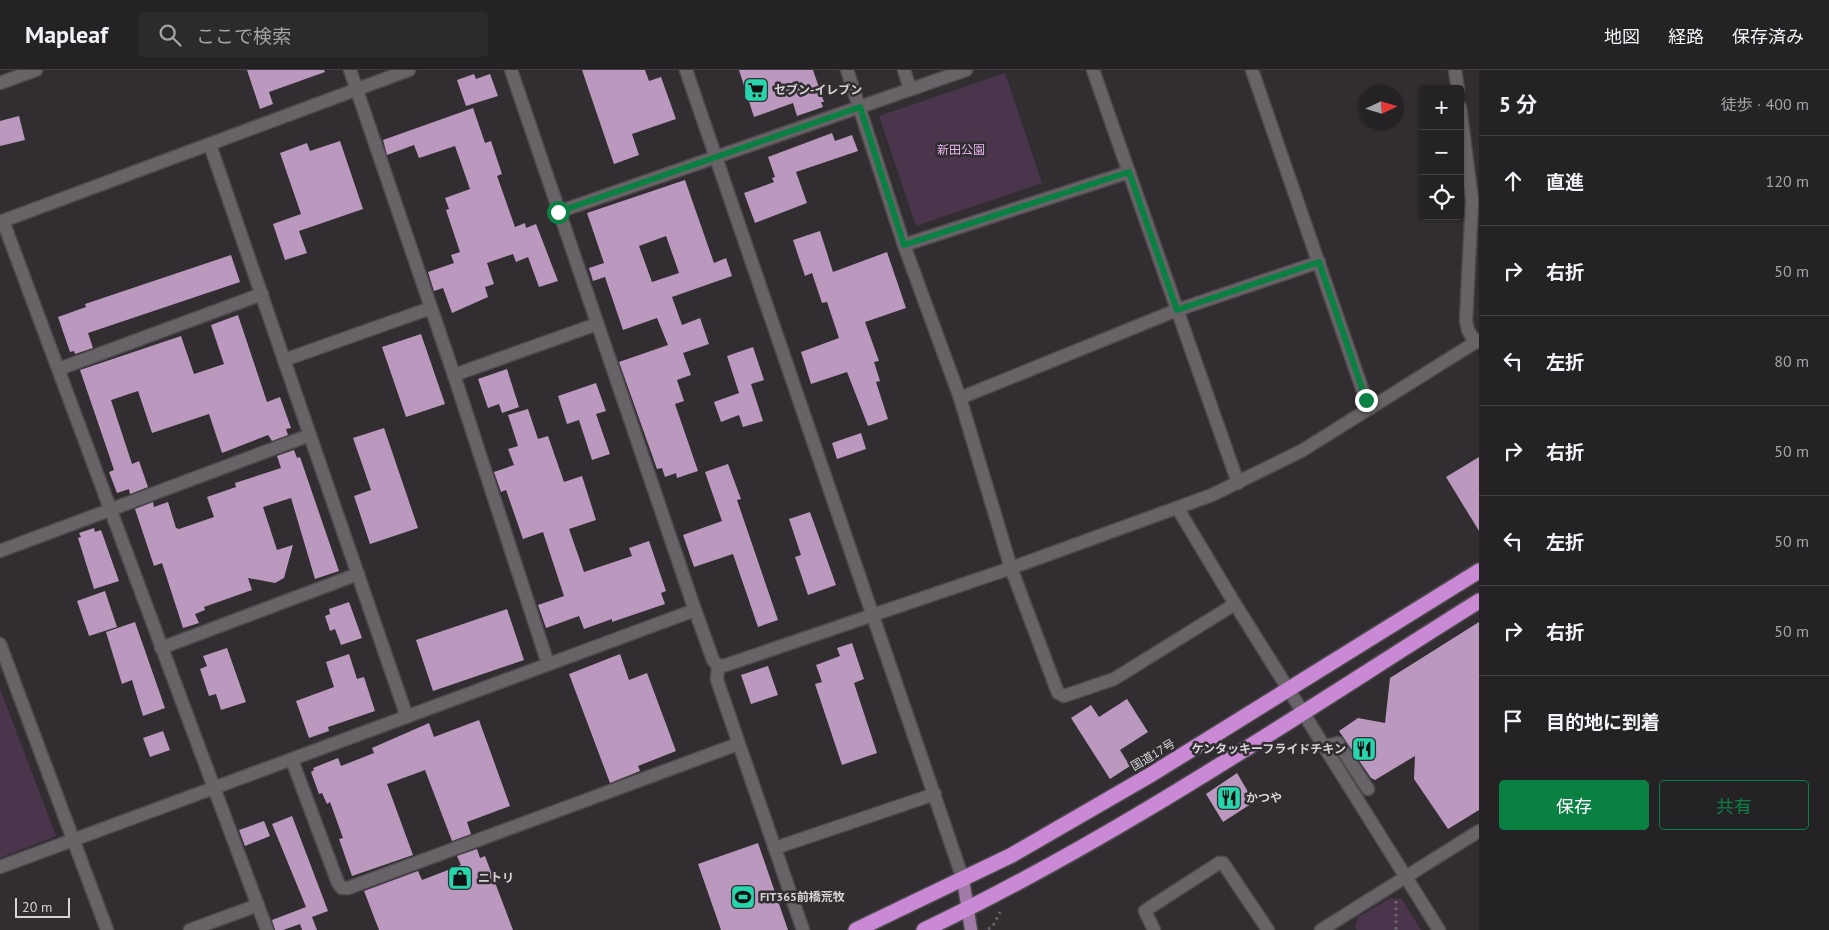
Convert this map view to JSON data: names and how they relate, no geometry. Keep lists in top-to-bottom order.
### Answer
{
  "streets": {
    "highway": ["国道17号"]
  },
  "parks": ["新田公園"],
  "places": {
    "supermarket": ["セブン-イレブン"],
    "restaurant": ["ケンタッキーフライドチキン", "かつや"],
    "shop": ["ニトリ"],
    "sports": ["FIT365前橋荒牧"]
  },
  "scale_bar": "20 m",
  "north": "right",
  "page": {
    "header": "Mapleaf",
    "search": "ここで検索",
    "nav": ["地図", "経路", "保存済み"],
    "heading": ["5 分", "徒歩 · 400 m"],
    "map_buttons": ["+", "−"],
    "list": [
      ["直進", "120 m"],
      ["右折", "50 m"],
      ["左折", "80 m"],
      ["右折", "50 m"],
      ["左折", "50 m"],
      ["右折", "50 m"],
      "目的地に到着"
    ],
    "buttons": ["保存", "共有"],
    "scale": "20 m"
  }
}
